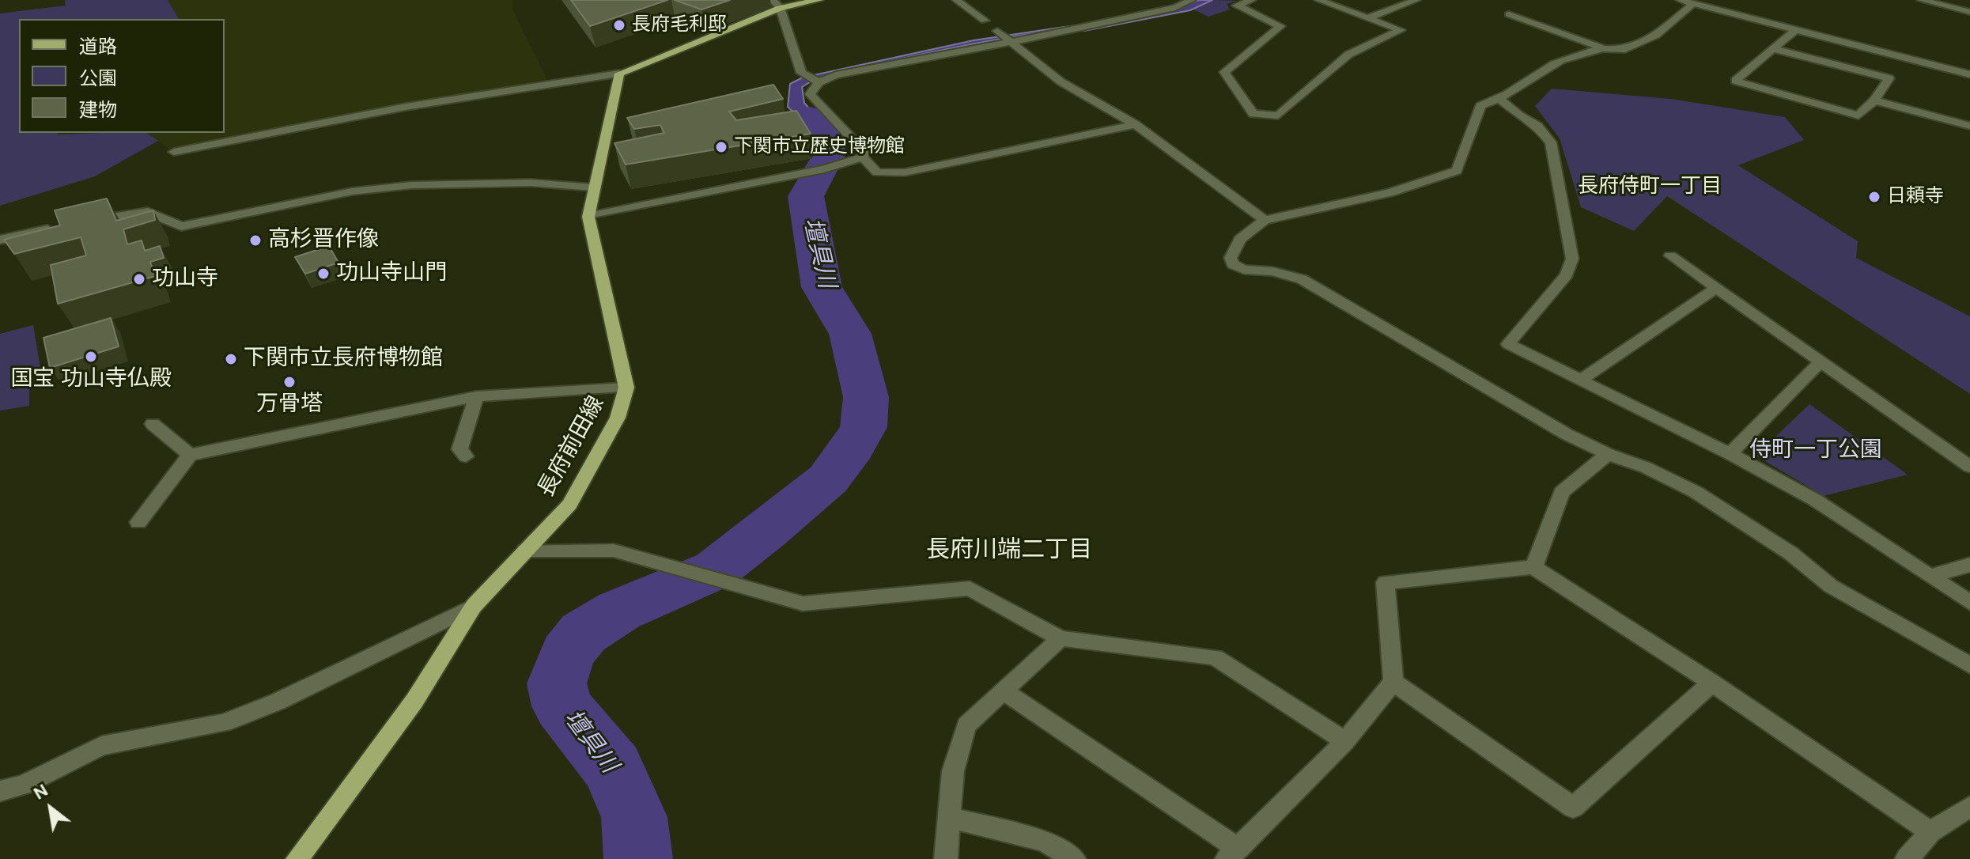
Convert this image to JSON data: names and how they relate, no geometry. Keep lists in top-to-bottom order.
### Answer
{
  "streets": {
    "main road": ["長府前田線"]
  },
  "districts": ["長府侍町一丁目", "長府川端二丁目"],
  "water": ["壇具川"],
  "parks": ["侍町一丁公園"],
  "places": [
    "長府毛利邸",
    "下関市立歴史博物館",
    "日頼寺",
    "高杉晋作像",
    "功山寺山門",
    "功山寺",
    "国宝 功山寺仏殿",
    "下関市立長府博物館",
    "万骨塔"
  ],
  "legend": ["道路", "公園", "建物"],
  "north": "top left"
}
